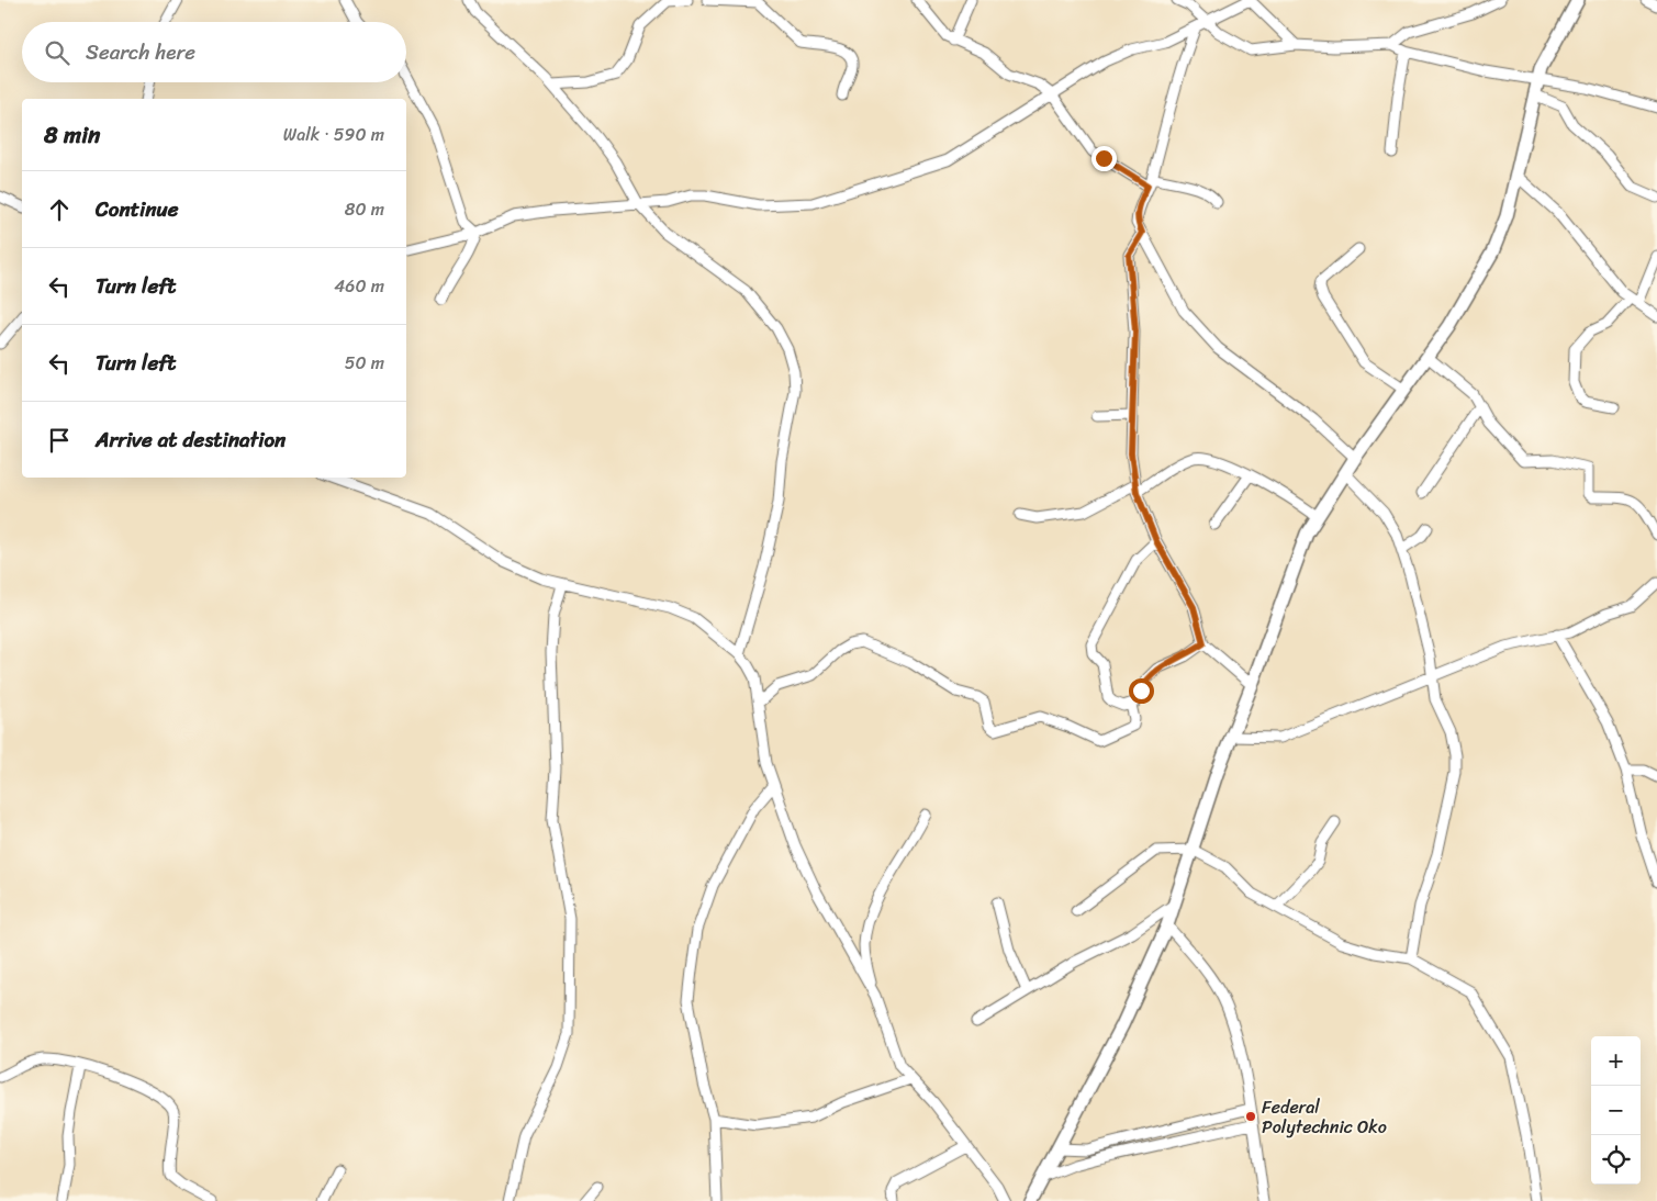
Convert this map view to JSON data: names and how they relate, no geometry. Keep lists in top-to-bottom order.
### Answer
{
  "places": ["Federal Polytechnic Oko"],
  "page": {
    "search": "Search here",
    "heading": ["8 min", "Walk · 590 m"],
    "list": [
      ["Continue", "80 m"],
      ["Turn left", "460 m"],
      ["Turn left", "50 m"],
      "Arrive at destination"
    ],
    "map_buttons": ["+", "−"]
  }
}
